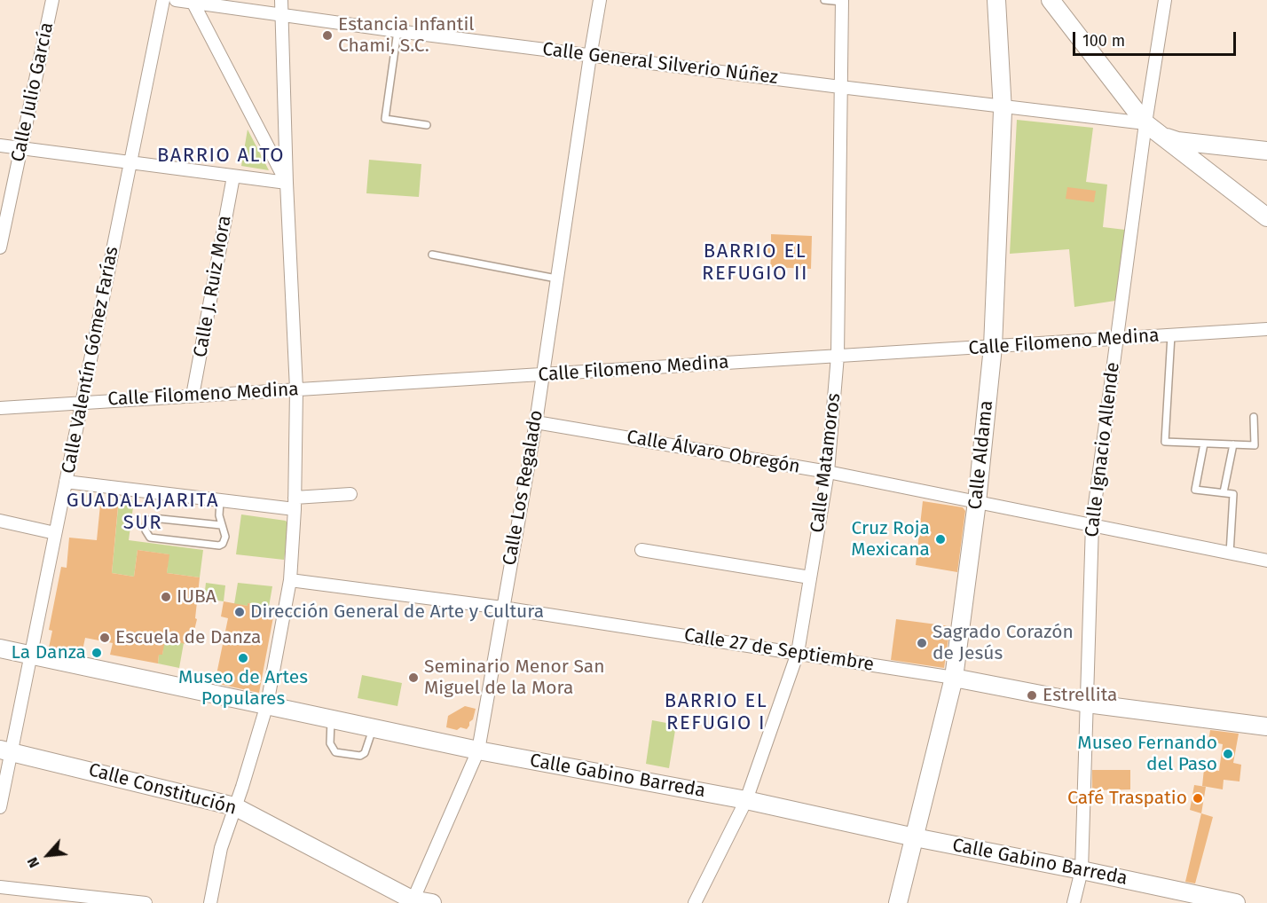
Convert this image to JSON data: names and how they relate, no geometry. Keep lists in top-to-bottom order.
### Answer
{
  "streets": {
    "street": [
      "Calle General Silverio Núñez",
      "Calle Julio García",
      "Calle J. Ruiz Mora",
      "Calle Filomeno Medina",
      "Calle Valentín Gómez Farías",
      "Calle Ignacio Allende",
      "Calle Álvaro Obregón",
      "Calle Aldama",
      "Calle Matamoros",
      "Calle Los Regalado",
      "Calle 27 de Septiembre",
      "Calle Gabino Barreda",
      "Calle Constitución"
    ]
  },
  "crossings": [
    ["Calle General Silverio Núñez", "Calle Ignacio Allende"],
    ["Calle General Silverio Núñez", "Calle Aldama"],
    ["Calle General Silverio Núñez", "Calle Matamoros"],
    ["Calle General Silverio Núñez", "Calle Los Regalado"],
    ["Calle J. Ruiz Mora", "Calle Filomeno Medina"],
    ["Calle Filomeno Medina", "Calle Valentín Gómez Farías"],
    ["Calle Filomeno Medina", "Calle Ignacio Allende"],
    ["Calle Filomeno Medina", "Calle Aldama"],
    ["Calle Filomeno Medina", "Calle Matamoros"],
    ["Calle Filomeno Medina", "Calle Los Regalado"],
    ["Calle Valentín Gómez Farías", "Calle Gabino Barreda"],
    ["Calle Valentín Gómez Farías", "Calle Constitución"],
    ["Calle Ignacio Allende", "Calle Álvaro Obregón"],
    ["Calle Ignacio Allende", "Calle 27 de Septiembre"],
    ["Calle Ignacio Allende", "Calle Gabino Barreda"],
    ["Calle Álvaro Obregón", "Calle Aldama"],
    ["Calle Álvaro Obregón", "Calle Matamoros"],
    ["Calle Álvaro Obregón", "Calle Los Regalado"],
    ["Calle Aldama", "Calle 27 de Septiembre"],
    ["Calle Aldama", "Calle Gabino Barreda"],
    ["Calle Matamoros", "Calle 27 de Septiembre"],
    ["Calle Matamoros", "Calle Gabino Barreda"],
    ["Calle Los Regalado", "Calle 27 de Septiembre"],
    ["Calle Los Regalado", "Calle Gabino Barreda"],
    ["Calle Los Regalado", "Calle Constitución"]
  ],
  "districts": [
    "BARRIO ALTO",
    "BARRIO EL REFUGIO II",
    "GUADALAJARITA SUR",
    "BARRIO EL REFUGIO I"
  ],
  "places": [
    "Estancia Infantil Chami, S.C.",
    "Cruz Roja Mexicana",
    "IUBA",
    "Dirección General de Arte y Cultura",
    "Escuela de Danza",
    "Sagrado Corazón de Jesús",
    "La Danza",
    "Museo de Artes Populares",
    "Seminario Menor San Miguel de la Mora",
    "Estrellita",
    "Museo Fernando del Paso",
    "Café Traspatio"
  ],
  "scale_bar": "100 m",
  "north": "bottom left"
}
